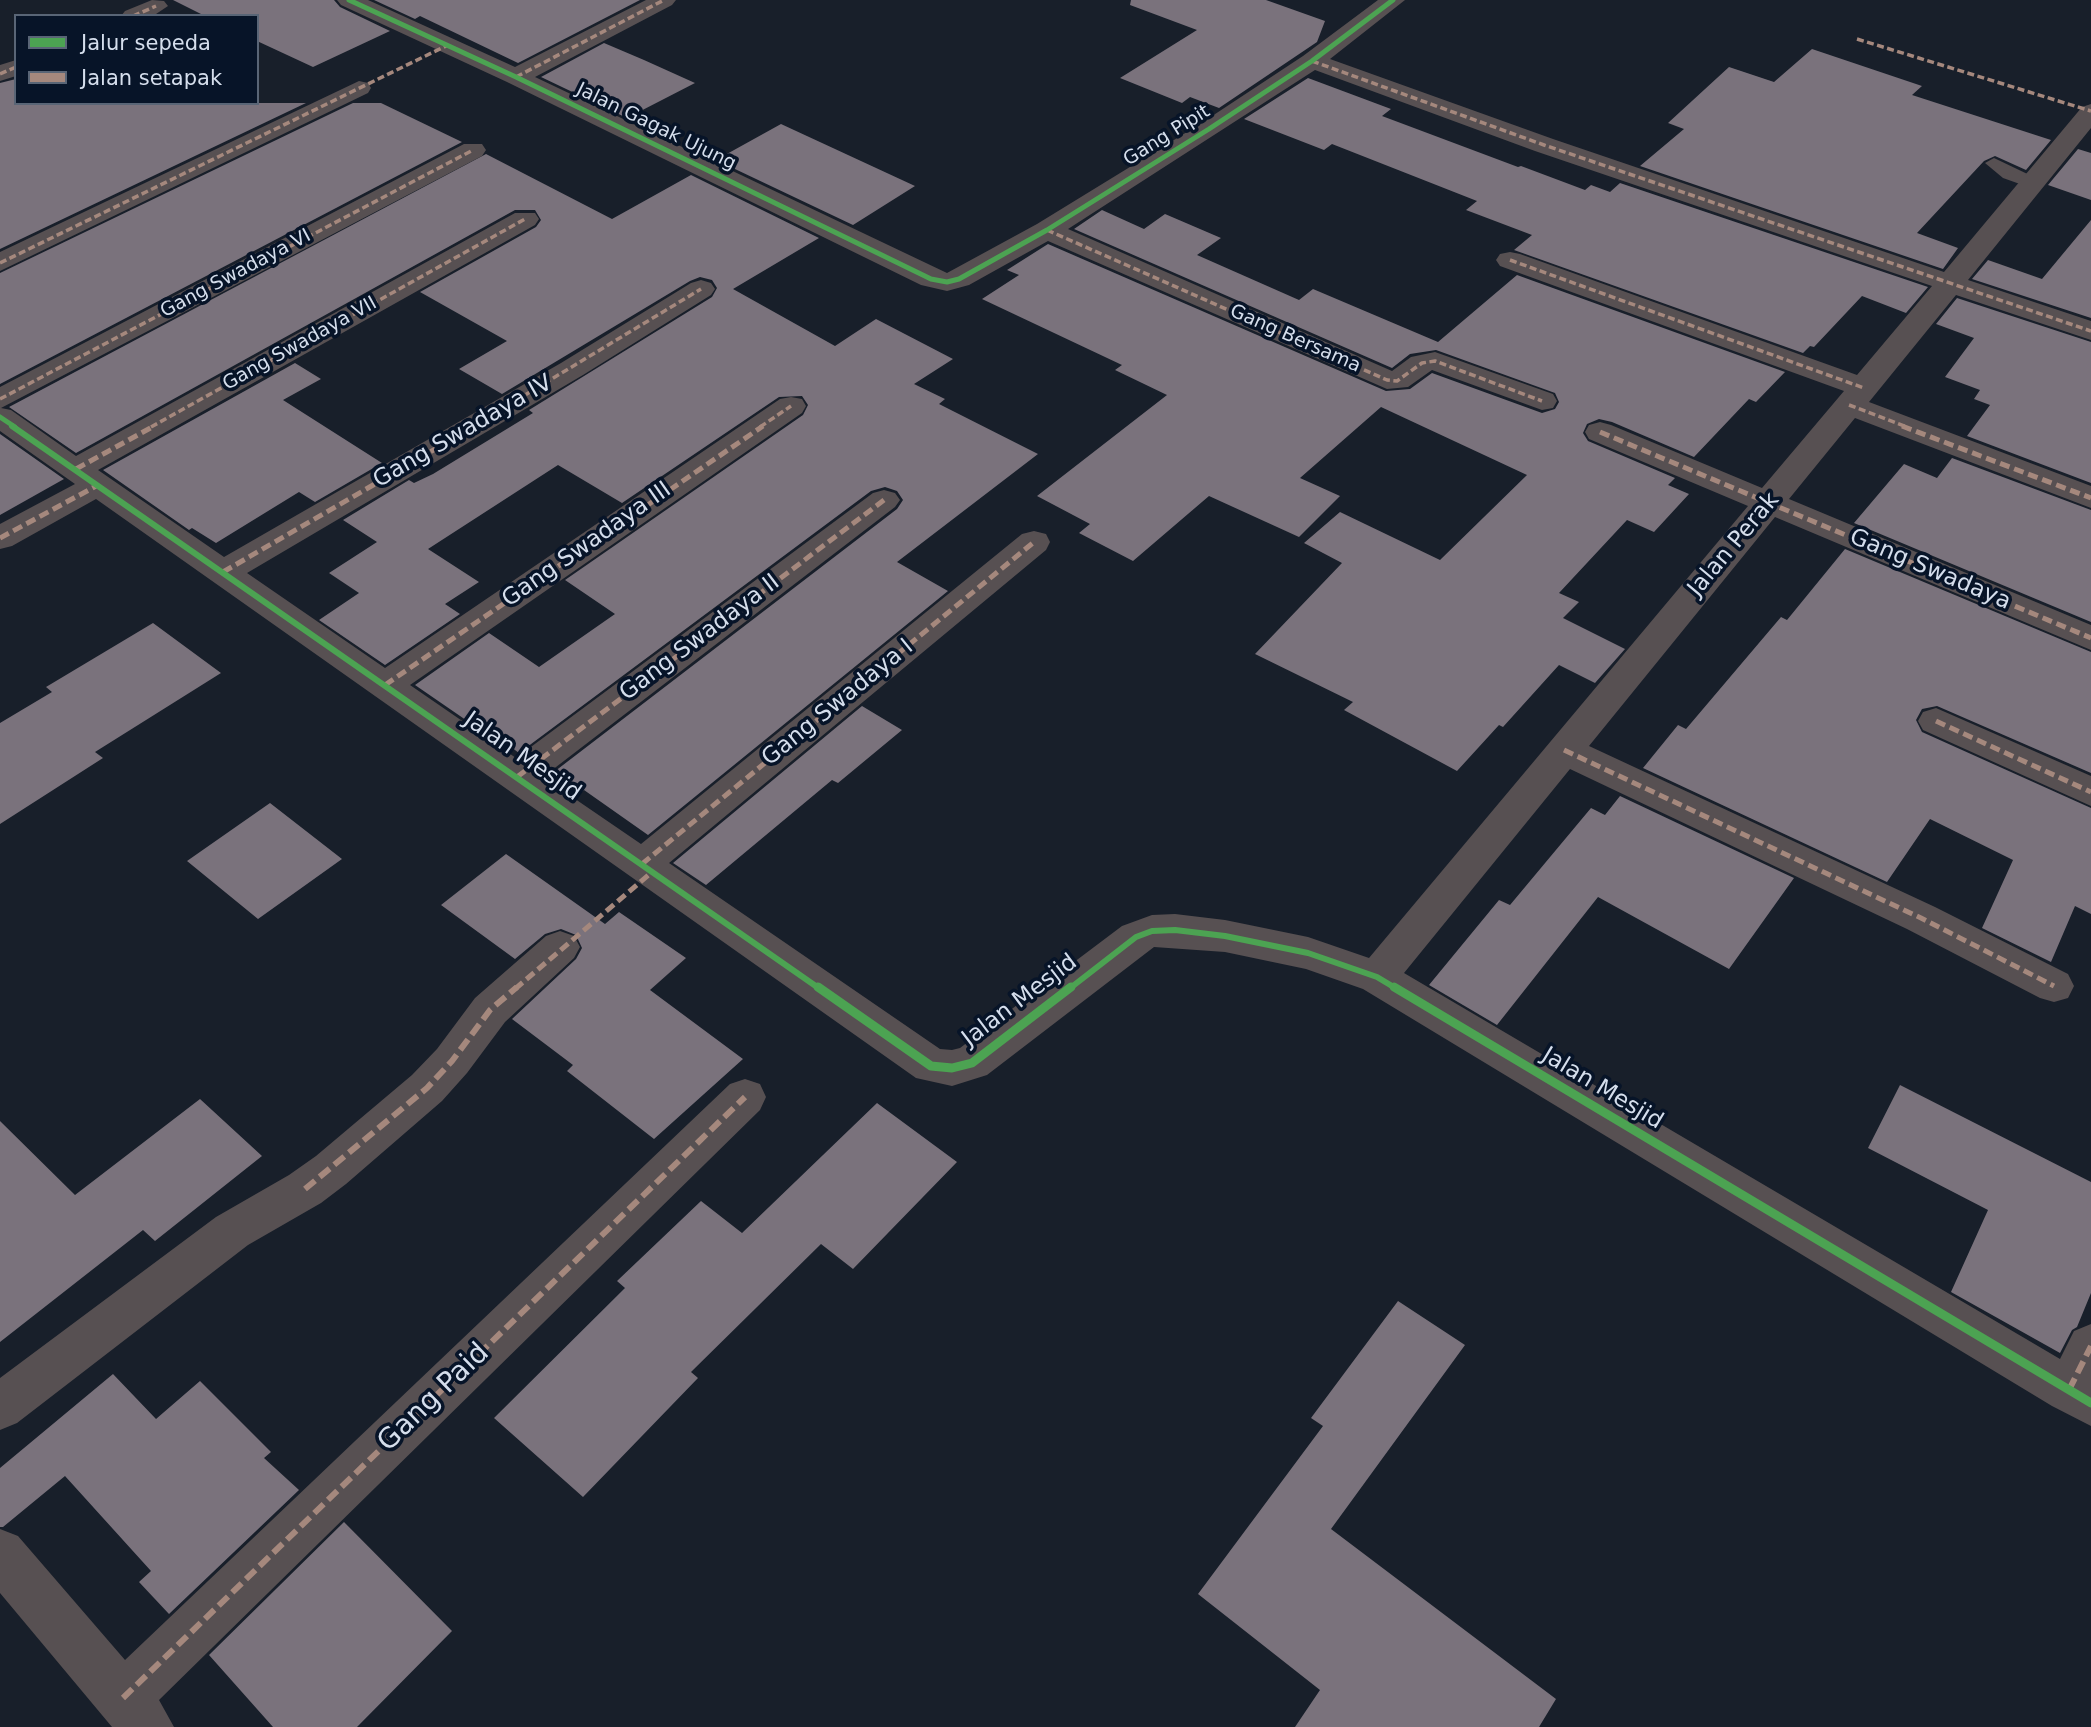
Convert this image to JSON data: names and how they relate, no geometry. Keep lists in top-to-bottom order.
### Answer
{
  "streets": {
    "street": [
      "Jalan Gagak Ujung",
      "Gang Pipit",
      "Gang Swadaya VI",
      "Gang Bersama",
      "Gang Swadaya VII",
      "Gang Swadaya IV",
      "Gang Swadaya III",
      "Jalan Perak",
      "Gang Swadaya",
      "Gang Swadaya II",
      "Gang Swadaya I",
      "Jalan Mesjid",
      "Gang Paid"
    ]
  },
  "crossings": [
    ["Jalan Gagak Ujung", "Gang Pipit"],
    ["Gang Pipit", "Gang Bersama"],
    ["Gang Swadaya VII", "Jalan Mesjid"],
    ["Gang Swadaya IV", "Jalan Mesjid"],
    ["Gang Swadaya III", "Jalan Mesjid"],
    ["Jalan Perak", "Gang Swadaya"],
    ["Jalan Perak", "Jalan Mesjid"],
    ["Gang Swadaya II", "Jalan Mesjid"],
    ["Gang Swadaya I", "Jalan Mesjid"]
  ],
  "legend": ["Jalur sepeda", "Jalan setapak"]
}
